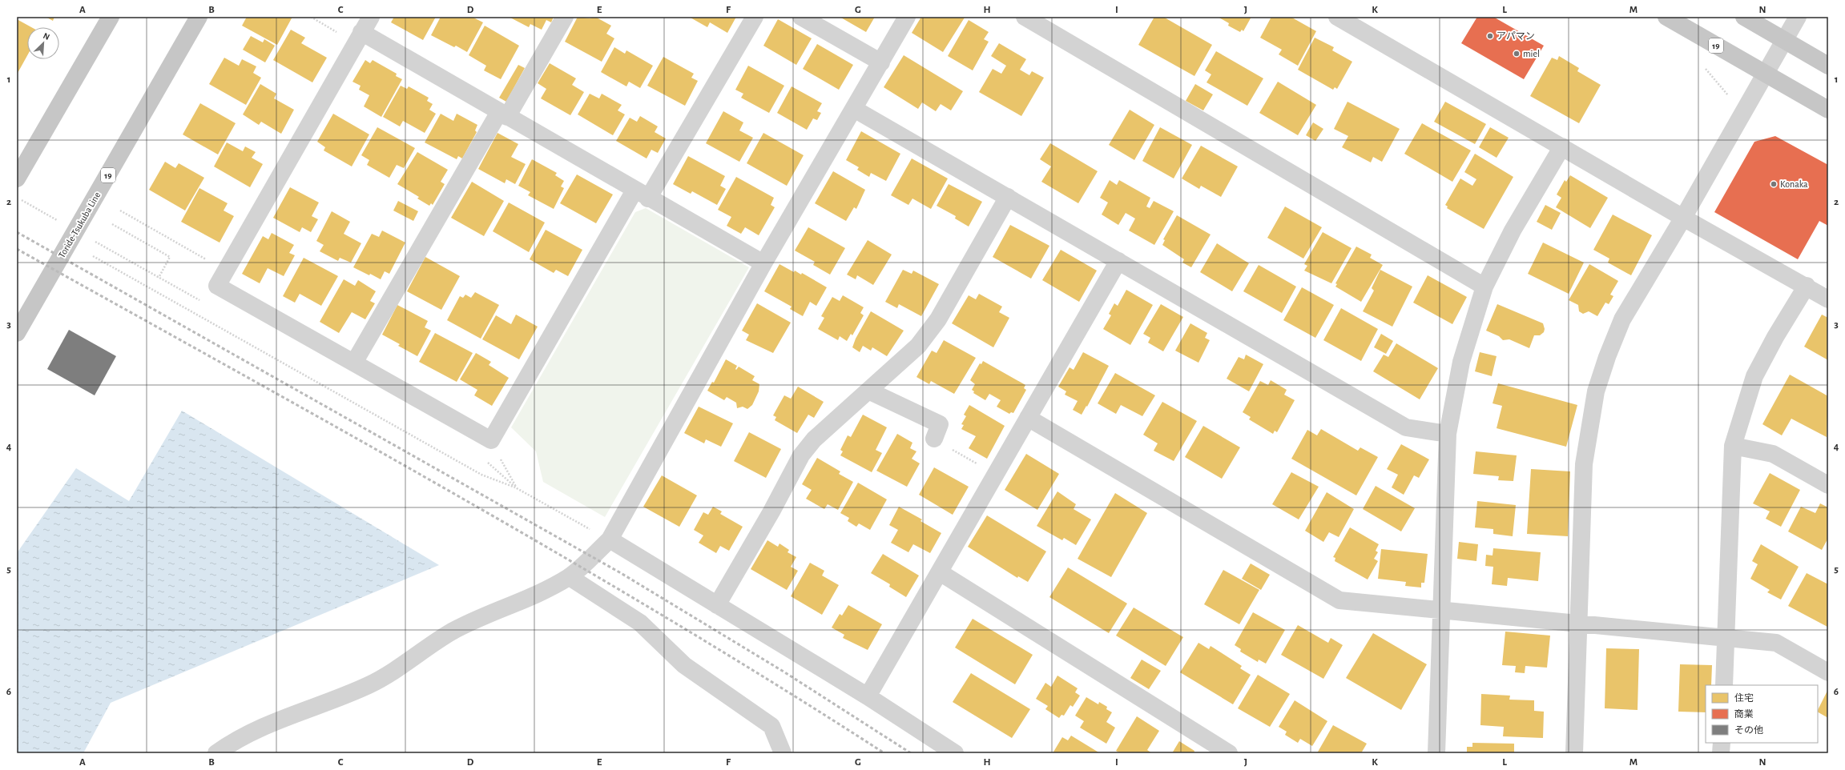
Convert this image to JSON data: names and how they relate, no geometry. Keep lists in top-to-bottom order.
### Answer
{
  "streets": {
    "main road": ["19", "Toride-Tsukuba Line"]
  },
  "places": ["アパマン", "miel", "Konaka"],
  "legend": ["住宅", "商業", "その他"],
  "north": "top right",
  "grid": {
    "columns": [
      "A",
      "B",
      "C",
      "D",
      "E",
      "F",
      "G",
      "H",
      "I",
      "J",
      "K",
      "L",
      "M",
      "N"
    ],
    "rows": [
      "1",
      "2",
      "3",
      "4",
      "5",
      "6"
    ]
  }
}
